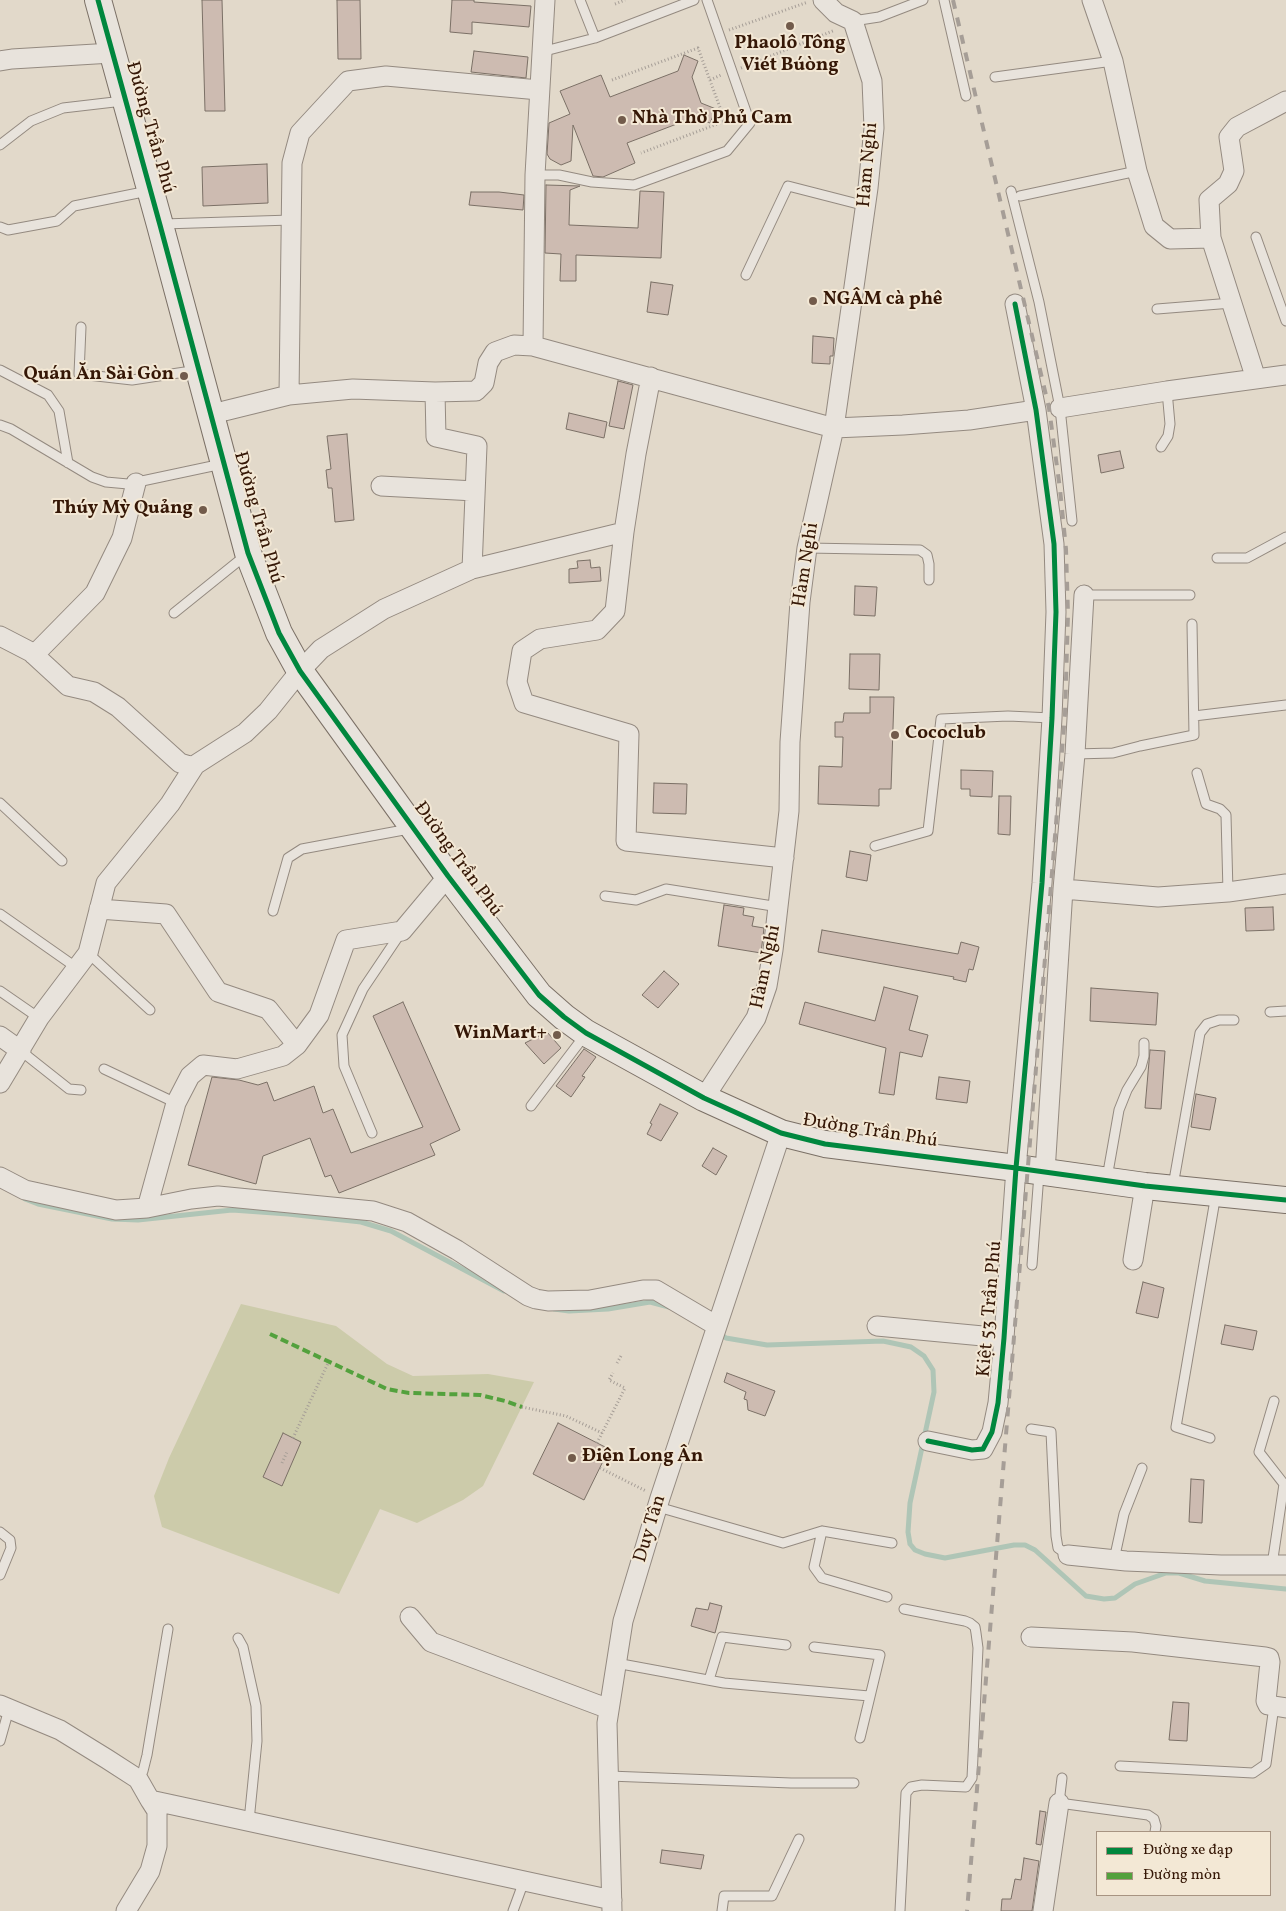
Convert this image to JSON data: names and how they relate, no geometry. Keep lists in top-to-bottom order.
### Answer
{
  "streets": {
    "street": [
      "Đường Trần Phú",
      "Hàm Nghi",
      "Kiệt 53 Trần Phú",
      "Duy Tân"
    ]
  },
  "crossings": [
    ["Đường Trần Phú", "Hàm Nghi"],
    ["Đường Trần Phú", "Kiệt 53 Trần Phú"],
    ["Đường Trần Phú", "Duy Tân"]
  ],
  "places": [
    "Phaolô Tông Viét Búòng",
    "Nhà Thờ Phủ Cam",
    "NGÂM cà phê",
    "Quán Ăn Sài Gòn",
    "Thúy Mỳ Quảng",
    "Cococlub",
    "WinMart+",
    "Điện Long Ân"
  ],
  "legend": ["Đường xe đạp", "Đường mòn"]
}
